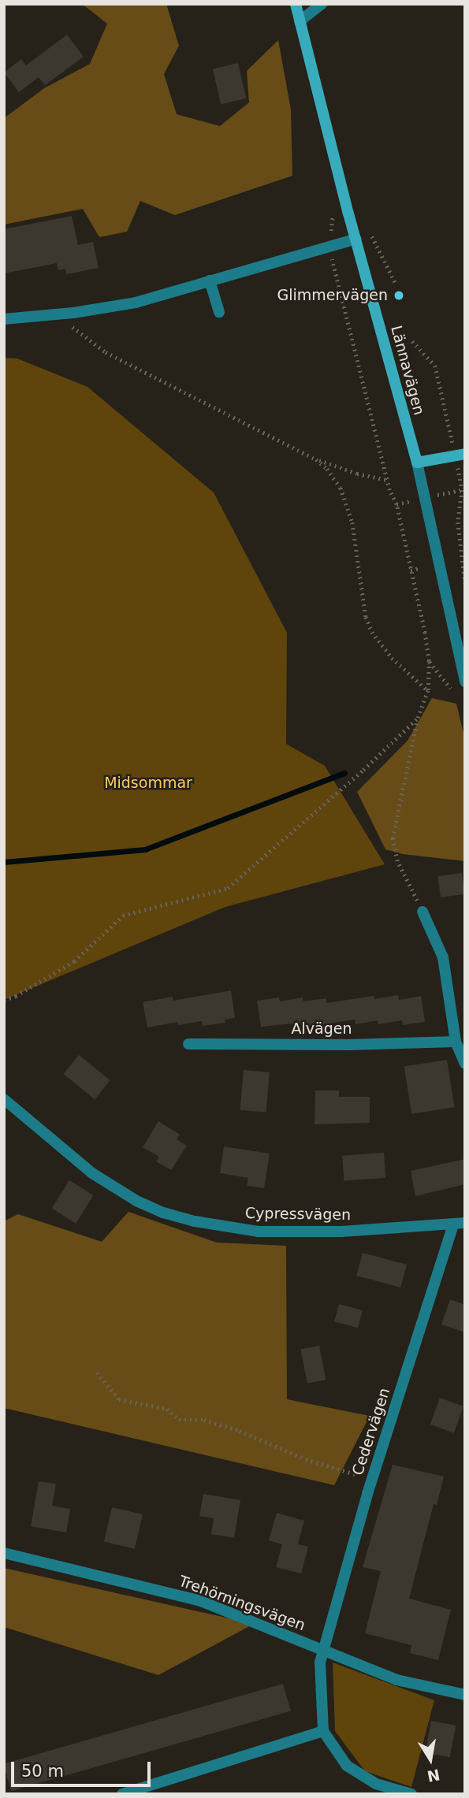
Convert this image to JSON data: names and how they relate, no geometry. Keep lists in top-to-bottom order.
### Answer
{
  "streets": {
    "main road": ["Lännavägen"],
    "street": [
      "Alvägen",
      "Cypressvägen",
      "Cedervägen",
      "Trehörningsvägen"
    ]
  },
  "crossings": [
    ["Cypressvägen", "Cedervägen"],
    ["Cedervägen", "Trehörningsvägen"]
  ],
  "parks": ["Midsommar"],
  "places": ["Glimmervägen"],
  "scale_bar": "50 m",
  "north": "bottom"
}
